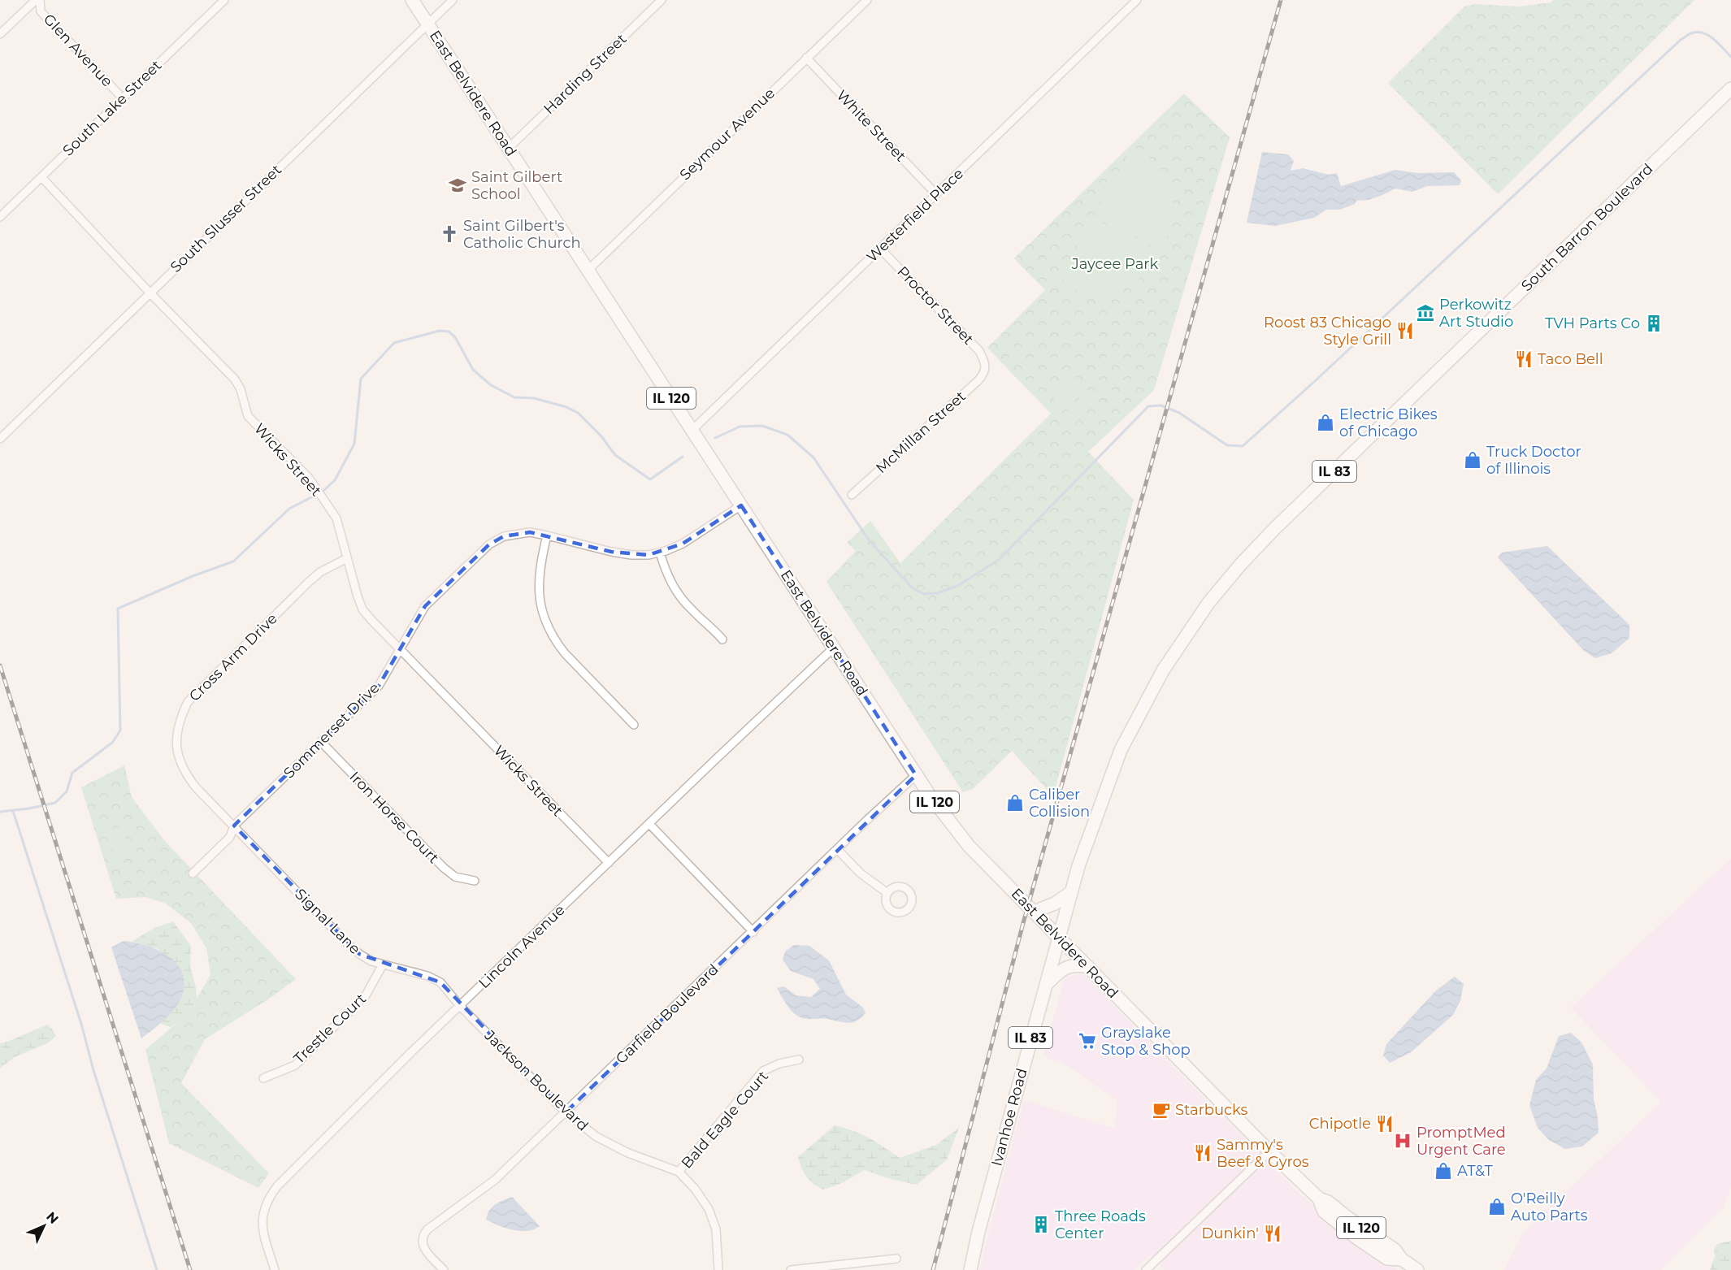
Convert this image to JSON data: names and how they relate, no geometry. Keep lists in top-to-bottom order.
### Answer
{
  "streets": {
    "main road": [
      "East Belvidere Road",
      "South Barron Boulevard",
      "IL 120",
      "IL 83",
      "Ivanhoe Road"
    ],
    "street": [
      "Glen Avenue",
      "Harding Street",
      "South Lake Street",
      "White Street",
      "Seymour Avenue",
      "Westerfield Place",
      "South Slusser Street",
      "Proctor Street",
      "McMillan Street",
      "Wicks Street",
      "Cross Arm Drive",
      "Sommerset Drive",
      "Iron Horse Court",
      "Signal Lane",
      "Lincoln Avenue",
      "Garfield Boulevard",
      "Trestle Court",
      "Jackson Boulevard",
      "Bald Eagle Court"
    ]
  },
  "crossings": [
    ["Glen Avenue", "South Lake Street"],
    ["Harding Street", "East Belvidere Road"],
    ["East Belvidere Road", "Seymour Avenue"],
    ["East Belvidere Road", "Westerfield Place"],
    ["East Belvidere Road", "South Slusser Street"],
    ["East Belvidere Road", "South Barron Boulevard"],
    ["East Belvidere Road", "Sommerset Drive"],
    ["East Belvidere Road", "Lincoln Avenue"],
    ["East Belvidere Road", "Garfield Boulevard"],
    ["East Belvidere Road", "Ivanhoe Road"],
    ["South Lake Street", "Wicks Street"],
    ["White Street", "Seymour Avenue"],
    ["White Street", "Westerfield Place"],
    ["Westerfield Place", "Proctor Street"],
    ["South Slusser Street", "Wicks Street"],
    ["South Barron Boulevard", "Ivanhoe Road"],
    ["Proctor Street", "McMillan Street"],
    ["Wicks Street", "Cross Arm Drive"],
    ["Wicks Street", "Sommerset Drive"],
    ["Wicks Street", "Lincoln Avenue"],
    ["Cross Arm Drive", "Sommerset Drive"],
    ["Cross Arm Drive", "Signal Lane"],
    ["Sommerset Drive", "Iron Horse Court"],
    ["Sommerset Drive", "Signal Lane"],
    ["Signal Lane", "Lincoln Avenue"],
    ["Signal Lane", "Trestle Court"],
    ["Signal Lane", "Jackson Boulevard"],
    ["Lincoln Avenue", "Jackson Boulevard"],
    ["Garfield Boulevard", "Jackson Boulevard"],
    ["Jackson Boulevard", "Bald Eagle Court"]
  ],
  "parks": ["Jaycee Park"],
  "places": {
    "school or university": ["Saint Gilbert School"],
    "church": ["Saint Gilbert's Catholic Church"],
    "museum": ["Perkowitz Art Studio"],
    "building": ["TVH Parts Co", "Three Roads Center"],
    "restaurant": [
      "Roost 83 Chicago Style Grill",
      "Taco Bell",
      "Chipotle",
      "Sammy's Beef & Gyros",
      "Dunkin'"
    ],
    "shop": [
      "Electric Bikes of Chicago",
      "Truck Doctor of Illinois",
      "Caliber Collision",
      "AT&T",
      "O'Reilly Auto Parts"
    ],
    "supermarket": ["Grayslake Stop & Shop"],
    "cafe": ["Starbucks"],
    "hospital": ["PromptMed Urgent Care"]
  },
  "north": "top right"
}
